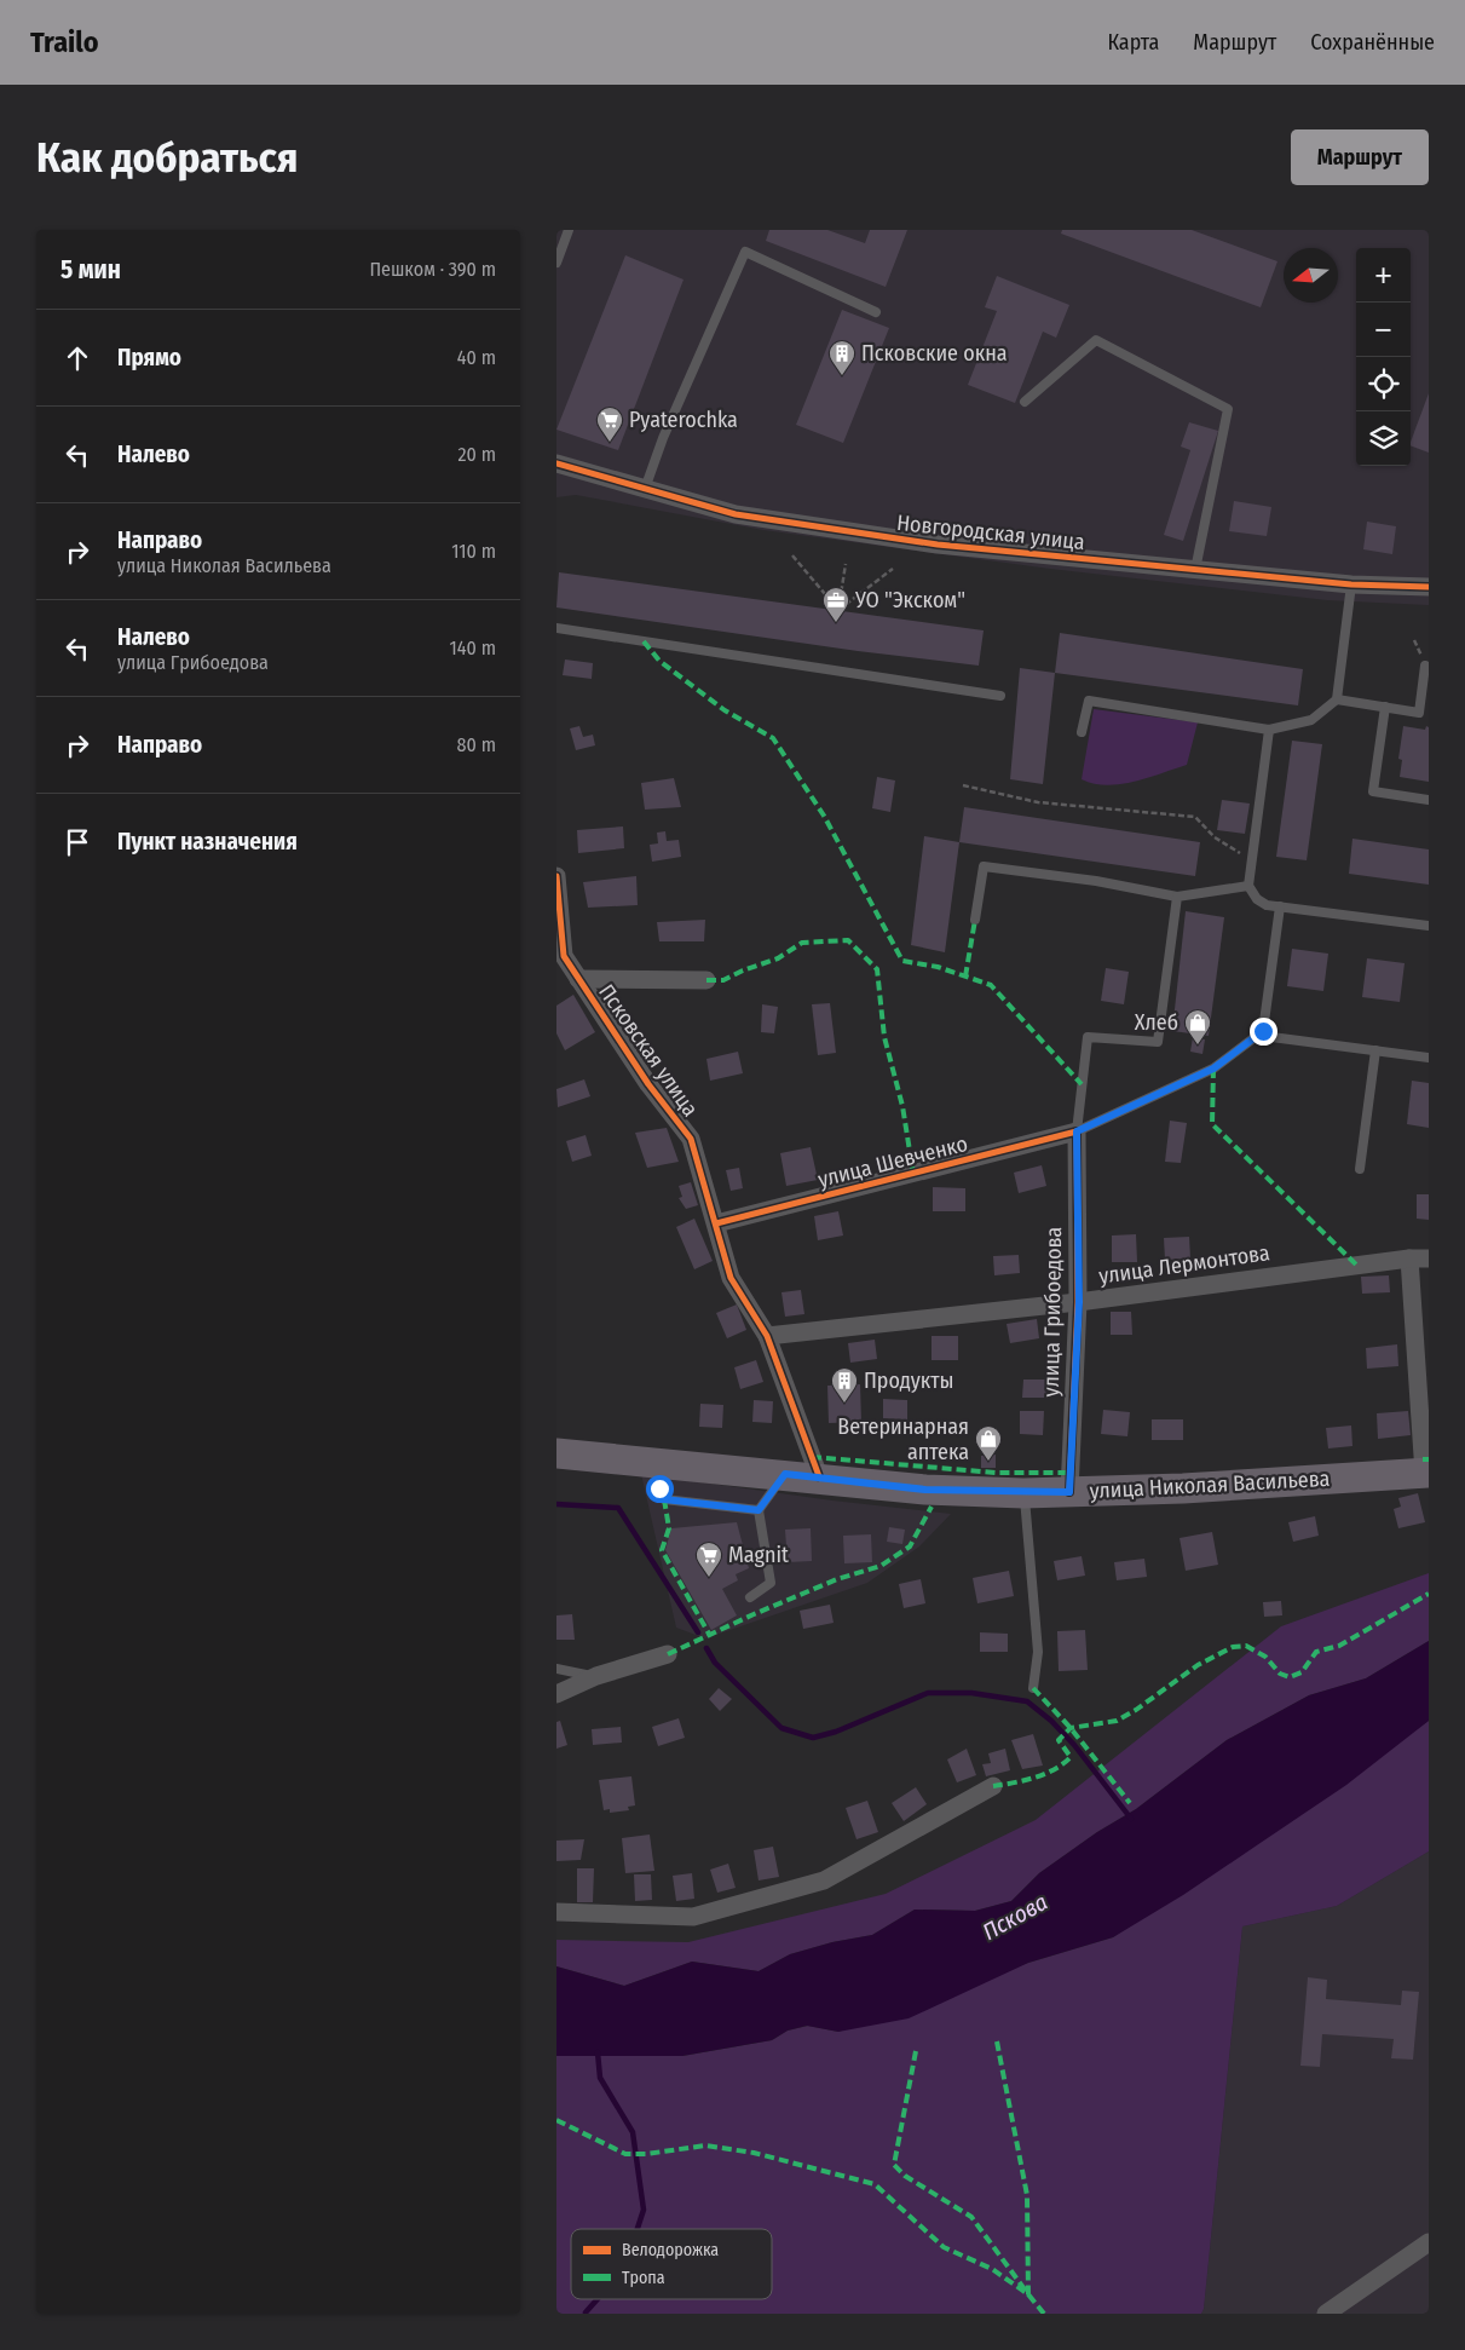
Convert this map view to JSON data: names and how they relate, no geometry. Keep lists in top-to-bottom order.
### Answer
{
  "streets": {
    "main road": ["улица Николая Васильева"],
    "street": [
      "Новгородская улица",
      "Псковская улица",
      "улица Шевченко",
      "улица Лермонтова",
      "улица Грибоедова"
    ]
  },
  "crossings": [
    ["Псковская улица", "улица Шевченко"],
    ["Псковская улица", "улица Лермонтова"],
    ["Псковская улица", "улица Николая Васильева"],
    ["улица Шевченко", "улица Грибоедова"],
    ["улица Лермонтова", "улица Грибоедова"],
    ["улица Грибоедова", "улица Николая Васильева"]
  ],
  "water": ["Пскова"],
  "places": {
    "building": ["Псковские окна", "Продукты"],
    "supermarket": ["Pyaterochka", "Magnit"],
    "office": ["УО \"Экском\""],
    "shop": ["Хлеб", "Ветеринарная аптека"]
  },
  "legend": ["Велодорожка", "Тропа"],
  "north": "left",
  "page": {
    "header": "Trailo",
    "nav": ["Карта", "Маршрут", "Сохранённые"],
    "buttons": "Маршрут",
    "title": "Как добраться",
    "heading": ["5 мин", "Пешком · 390 m"],
    "map_buttons": ["+", "−"],
    "list": [
      ["Прямо", "40 m"],
      ["Налево", "20 m"],
      ["Направо", "улица Николая Васильева", "110 m"],
      ["Налево", "улица Грибоедова", "140 m"],
      ["Направо", "80 m"],
      "Пункт назначения"
    ]
  }
}
